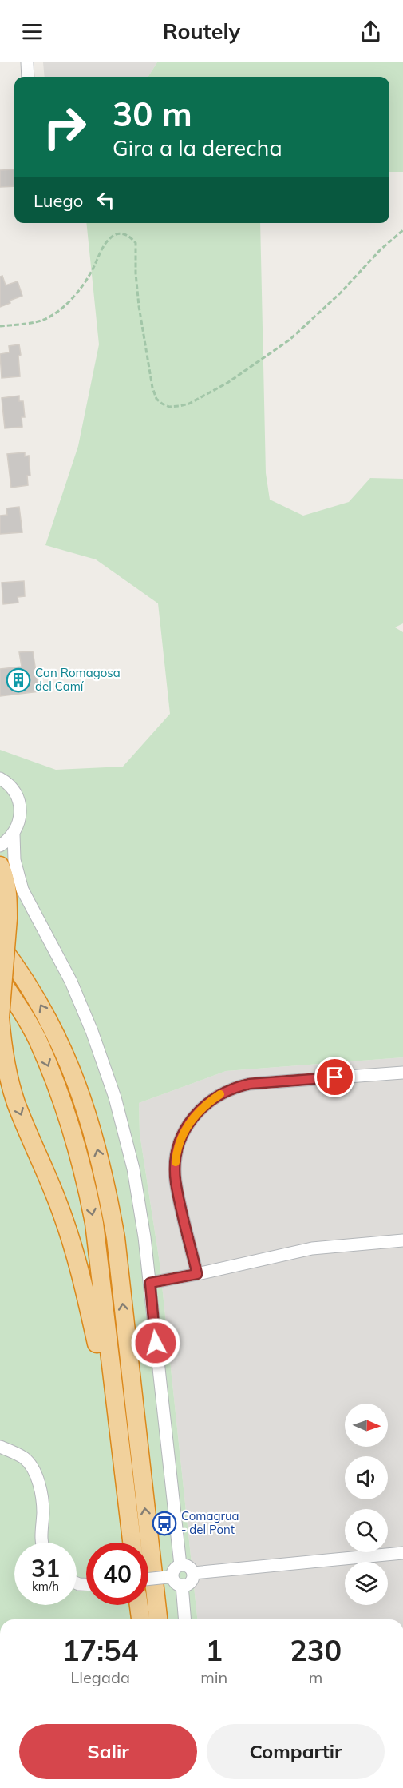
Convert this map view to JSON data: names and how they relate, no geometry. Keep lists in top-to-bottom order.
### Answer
{
  "places": {
    "building": ["Can Romagosa del Camí"],
    "bus stop": ["Comagrua - del Pont"]
  },
  "north": "right",
  "page": {
    "header": "Routely",
    "turn": ["30 m", "Gira a la derecha"],
    "then": "Luego",
    "speed": "31 km/h",
    "limit": "40",
    "eta": [
      "17:54",
      "Llegada",
      "1",
      "min",
      "230",
      "m"
    ],
    "buttons": ["Salir", "Compartir"]
  }
}
